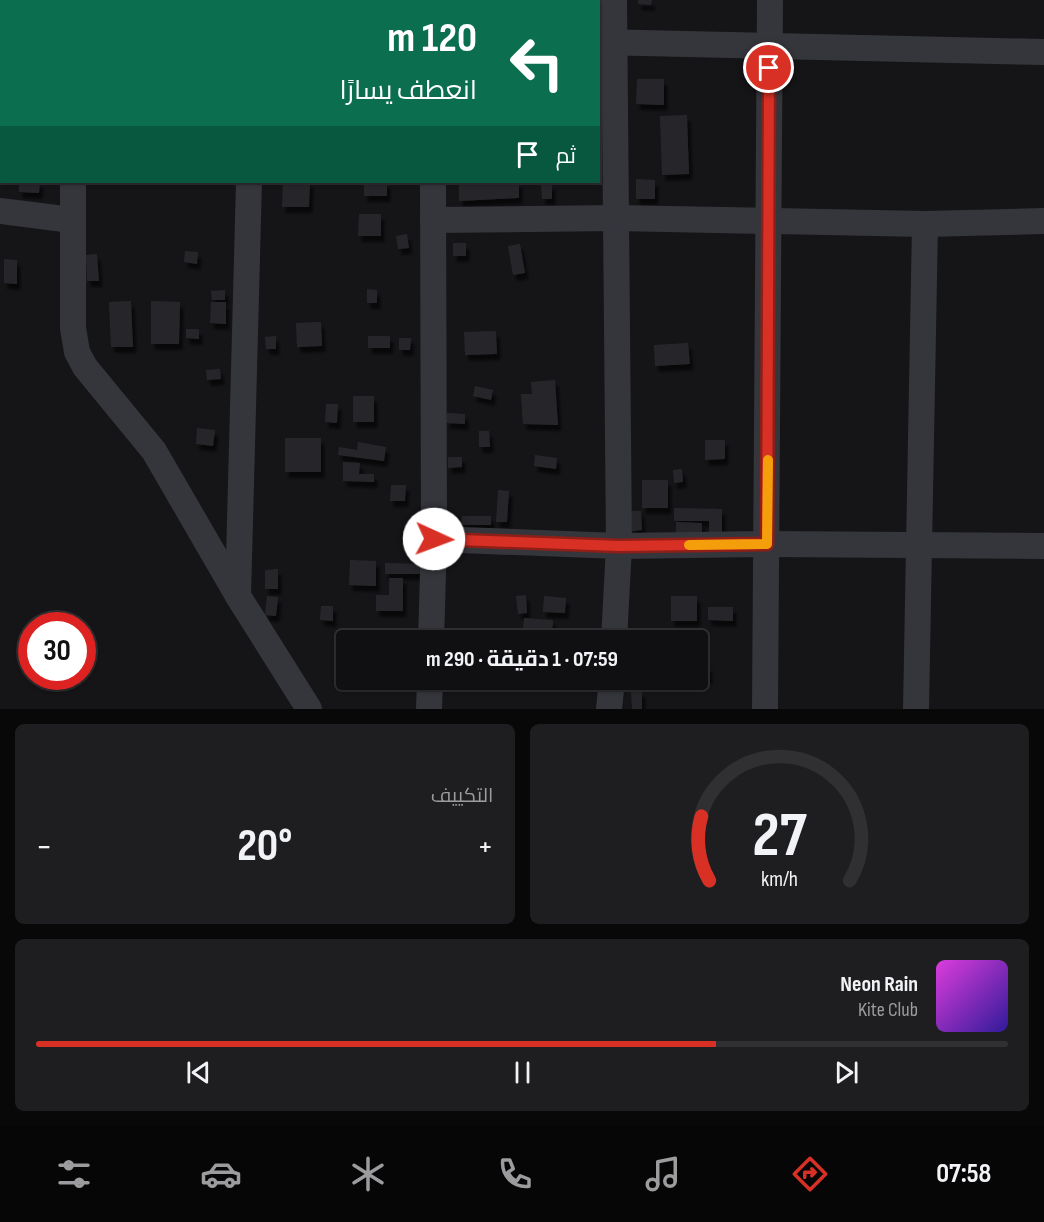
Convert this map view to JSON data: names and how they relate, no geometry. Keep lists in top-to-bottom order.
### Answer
{
  "page": {
    "turn": ["120 m", "انعطف يسارًا"],
    "then": "ثم",
    "limit": "30",
    "trip": "07:59 · 1 دقيقة · 290 m",
    "tile": "التكييف",
    "heat": ["−", "20°", "+"],
    "song": ["Neon Rain", "Kite Club"],
    "tabs": "07:58",
    "gauge": ["27", "km/h"]
  }
}
